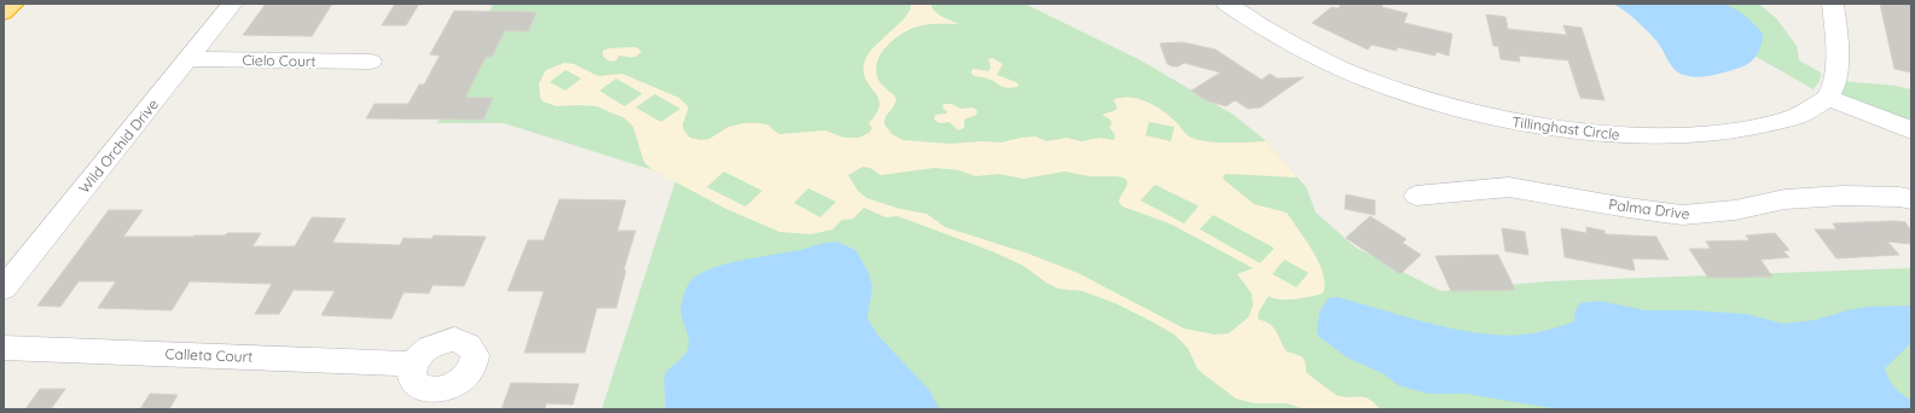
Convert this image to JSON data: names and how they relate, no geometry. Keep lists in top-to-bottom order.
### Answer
{
  "streets": {
    "street": [
      "Cielo Court",
      "Tillinghast Circle",
      "Wild Orchid Drive",
      "Palma Drive",
      "Calleta Court"
    ]
  },
  "crossings": [
    ["Cielo Court", "Wild Orchid Drive"]
  ]
}
